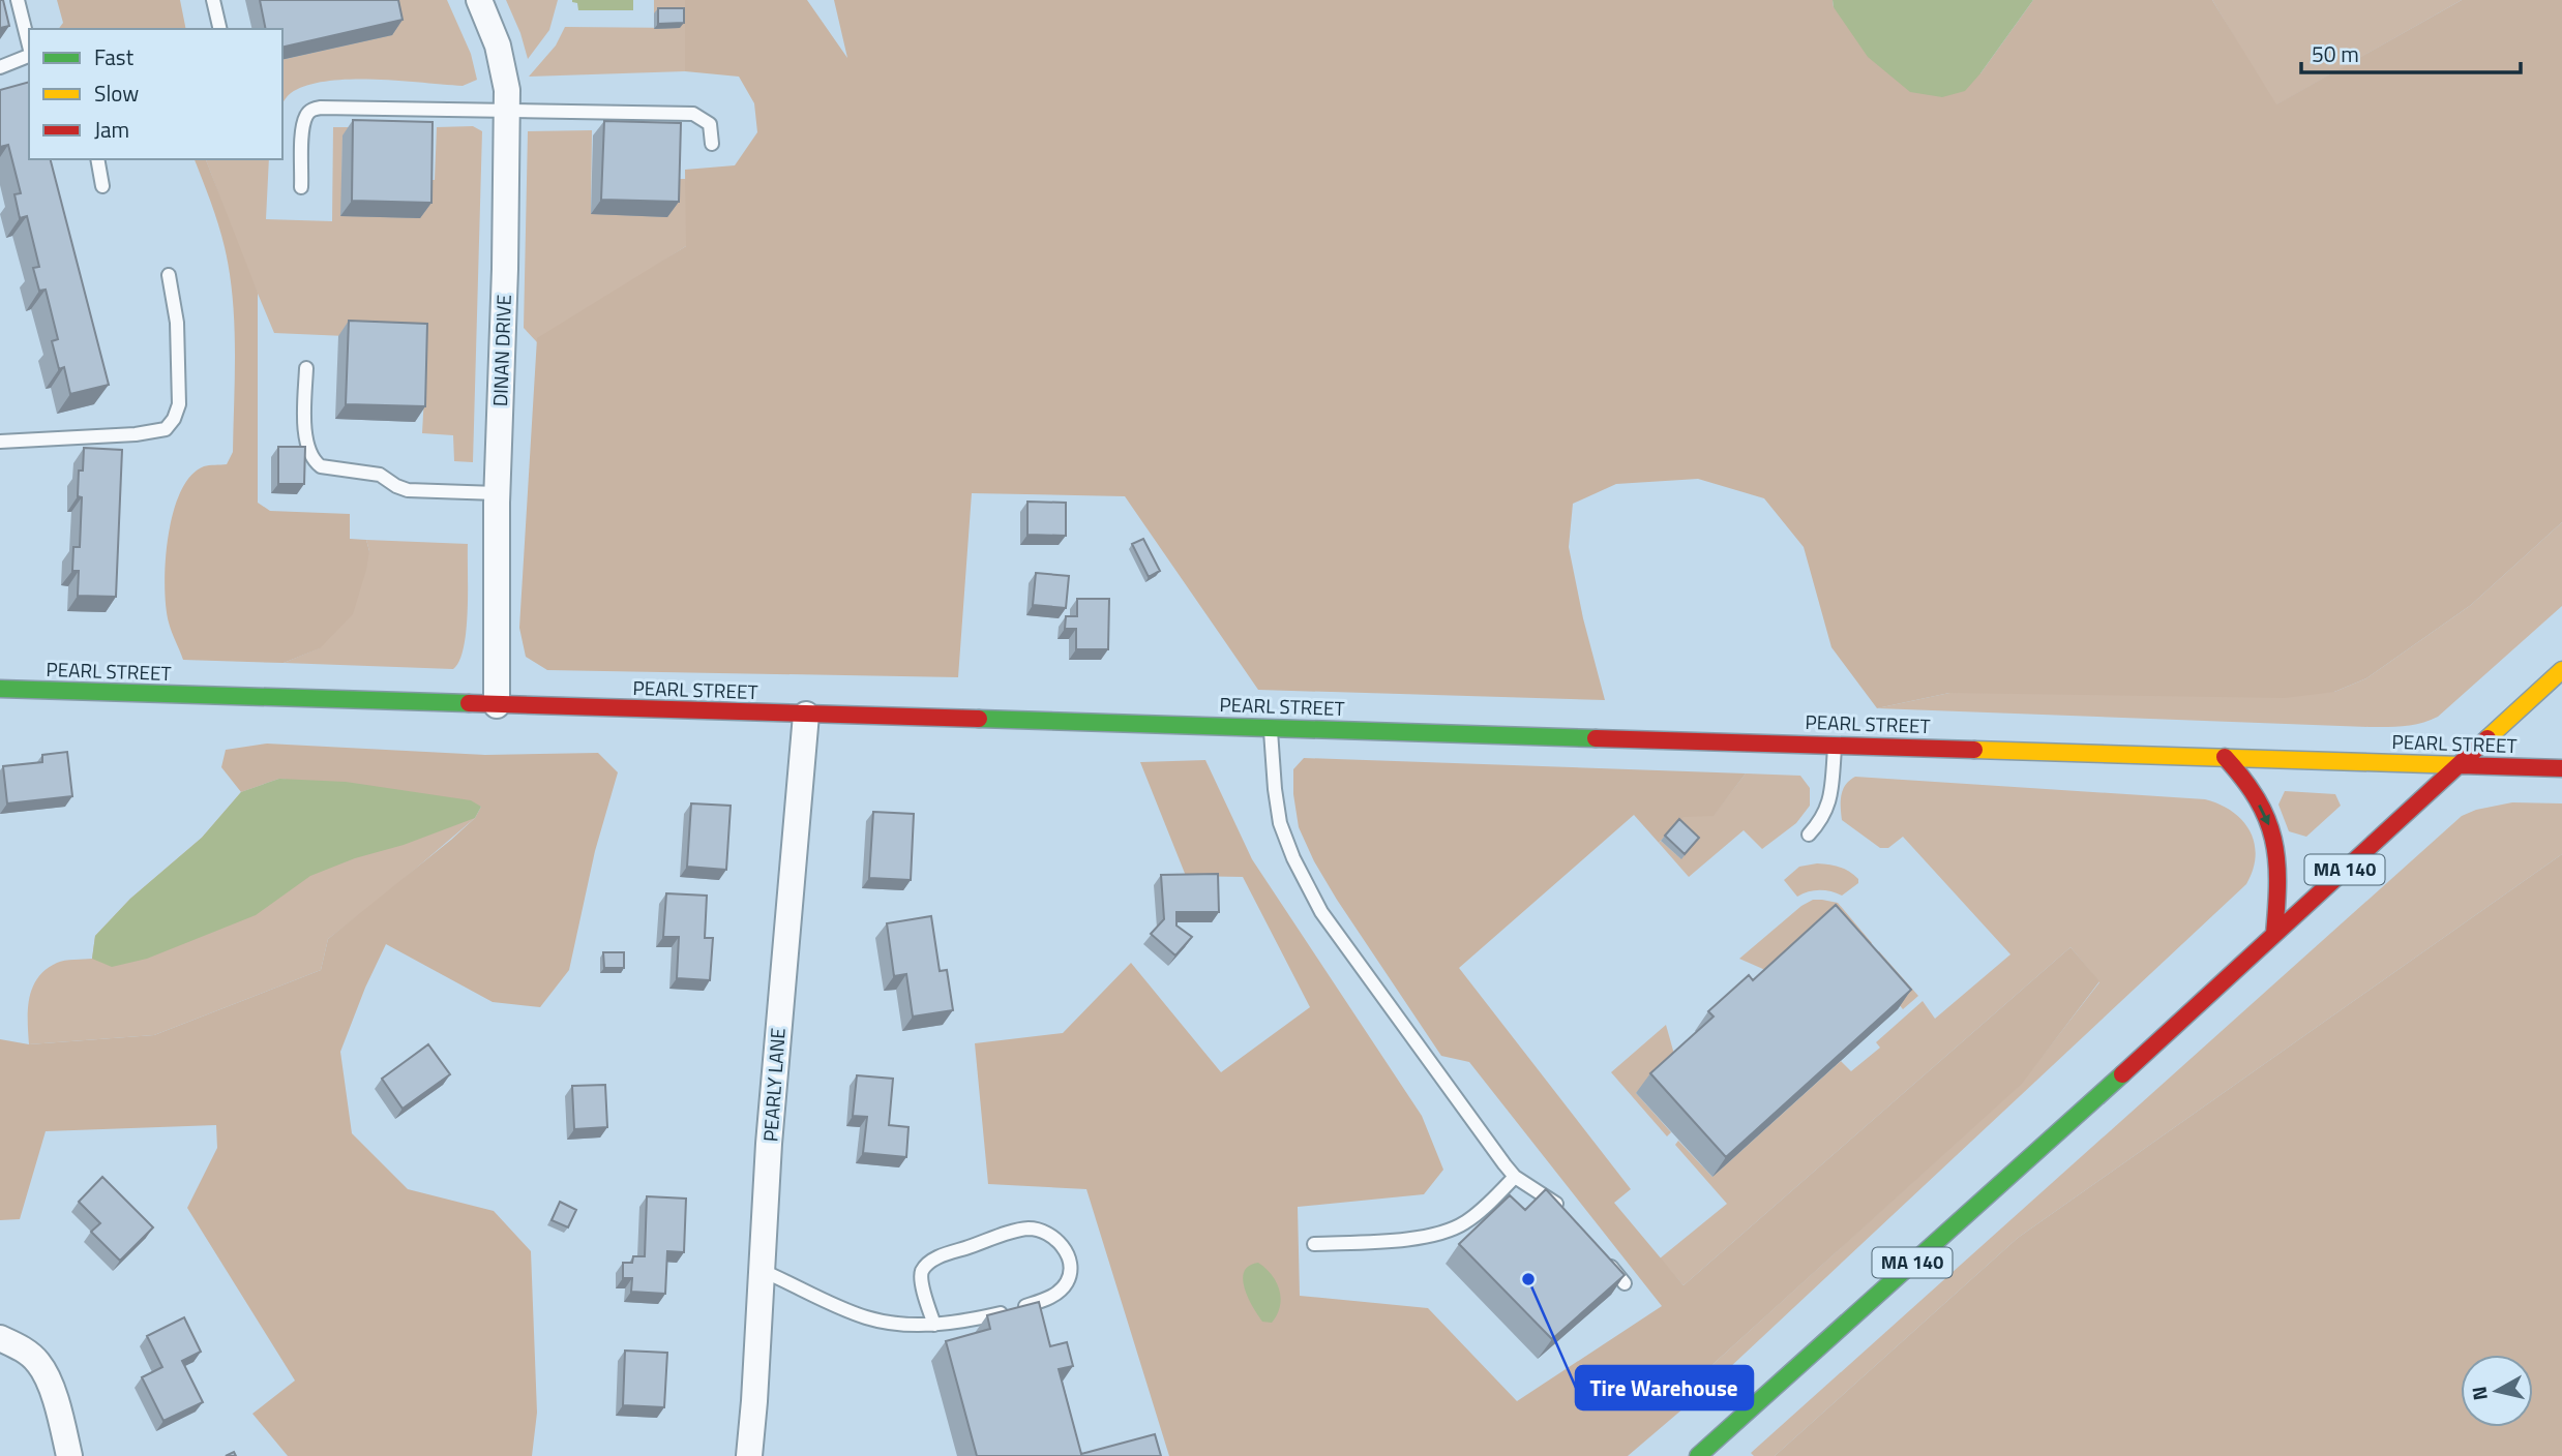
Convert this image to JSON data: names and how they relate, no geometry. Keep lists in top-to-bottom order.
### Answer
{
  "streets": {
    "main road": ["PEARL STREET", "MA 140"],
    "street": ["DINAN DRIVE", "PEARLY LANE"]
  },
  "crossings": [
    ["DINAN DRIVE", "PEARL STREET"],
    ["PEARL STREET", "MA 140"],
    ["PEARL STREET", "PEARLY LANE"]
  ],
  "places": ["Tire Warehouse"],
  "legend": ["Fast", "Slow", "Jam"],
  "scale_bar": "50 m",
  "north": "left"
}
